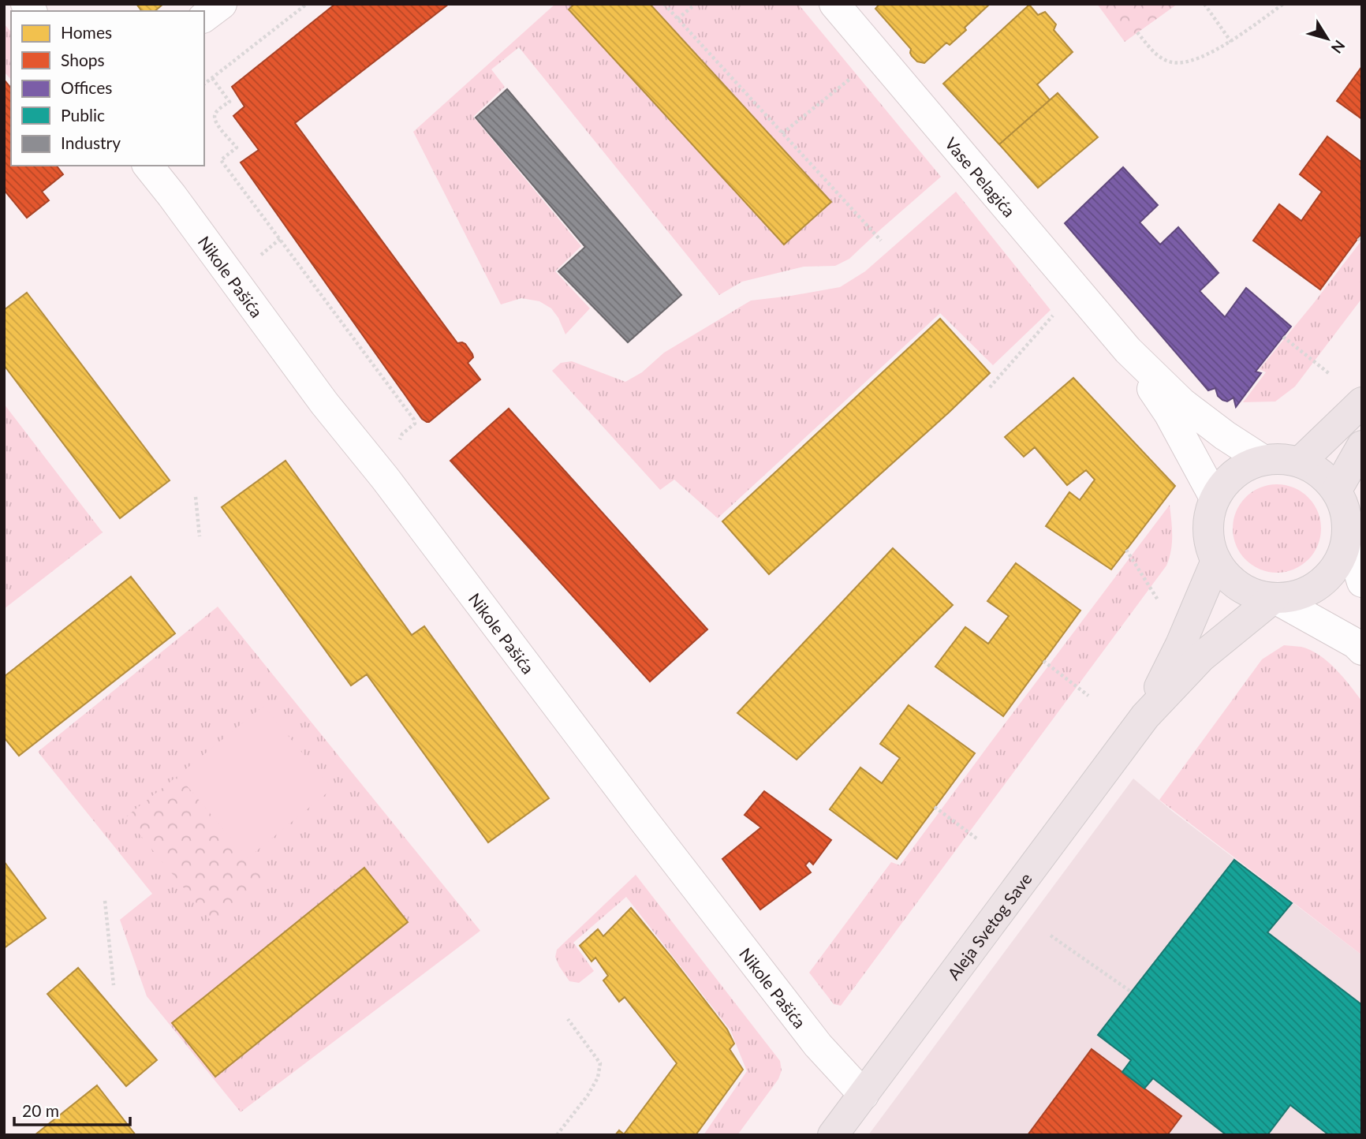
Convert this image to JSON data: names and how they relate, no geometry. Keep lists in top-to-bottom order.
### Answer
{
  "streets": {
    "main road": ["Aleja Svetog Save"],
    "street": ["Vase Pelagića", "Nikole Pašića"]
  },
  "crossings": [
    ["Vase Pelagića", "Aleja Svetog Save"],
    ["Nikole Pašića", "Aleja Svetog Save"]
  ],
  "legend": [
    "Homes",
    "Shops",
    "Offices",
    "Public",
    "Industry"
  ],
  "scale_bar": "20 m",
  "north": "bottom right"
}
